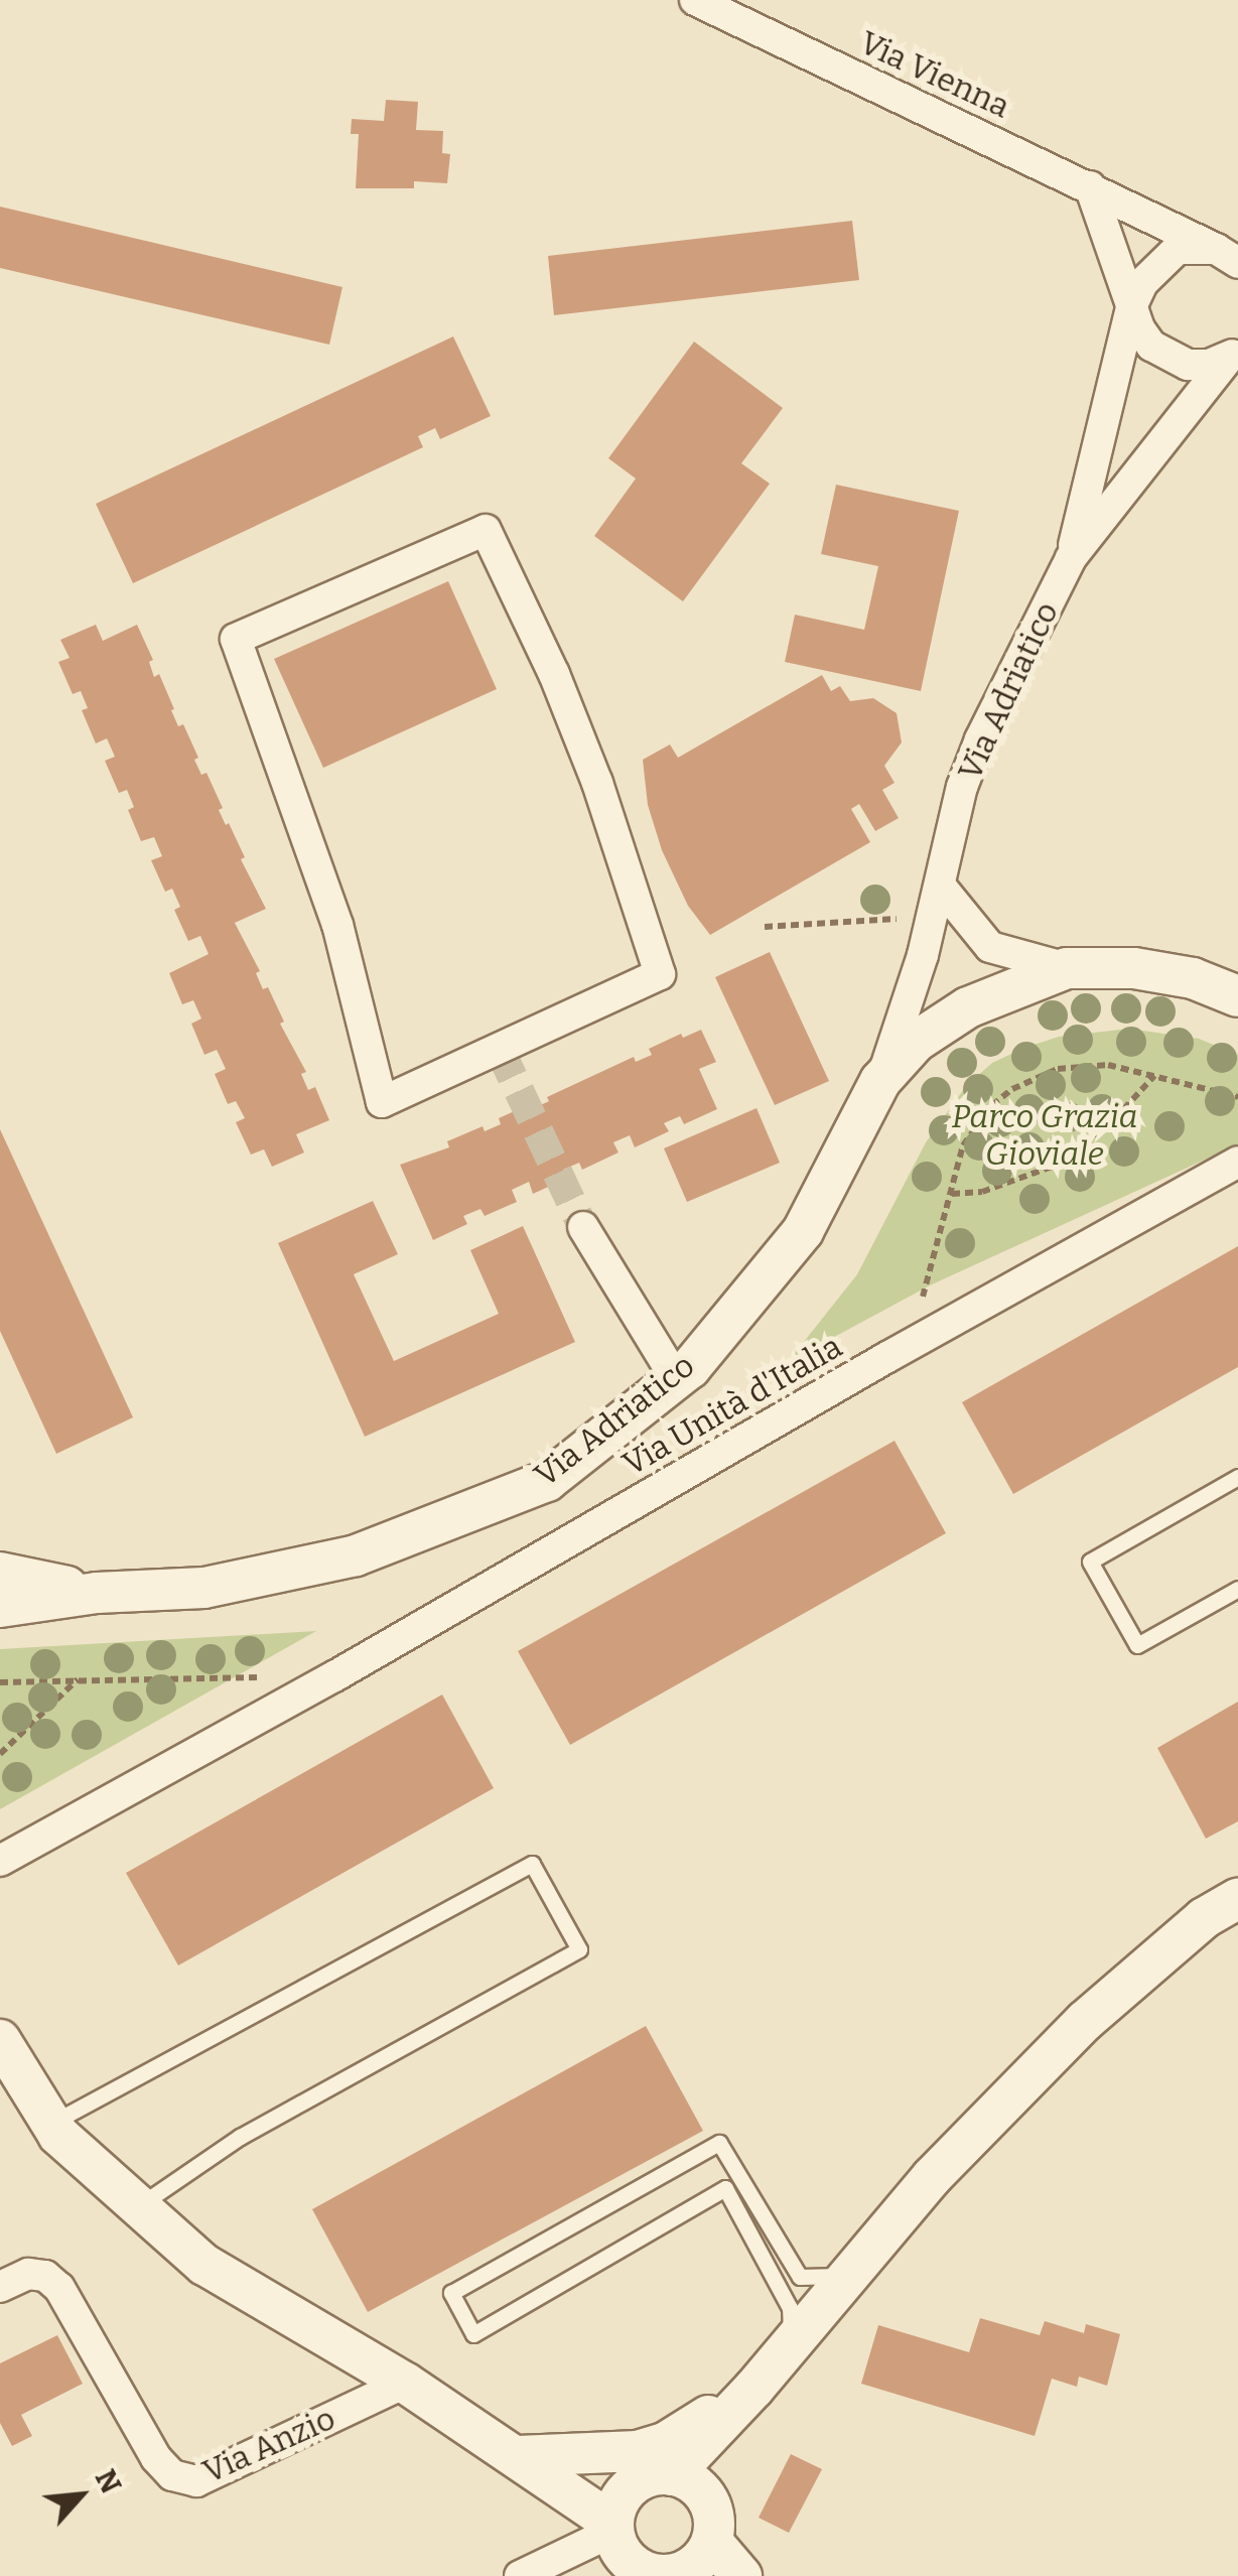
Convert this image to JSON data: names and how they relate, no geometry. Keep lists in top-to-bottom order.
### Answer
{
  "streets": {
    "street": [
      "Via Vienna",
      "Via Adriatico",
      "Via Unità d'Italia",
      "Via Anzio"
    ]
  },
  "crossings": [
    ["Via Vienna", "Via Adriatico"]
  ],
  "parks": ["Parco Grazia Gioviale"],
  "north": "top right"
}
